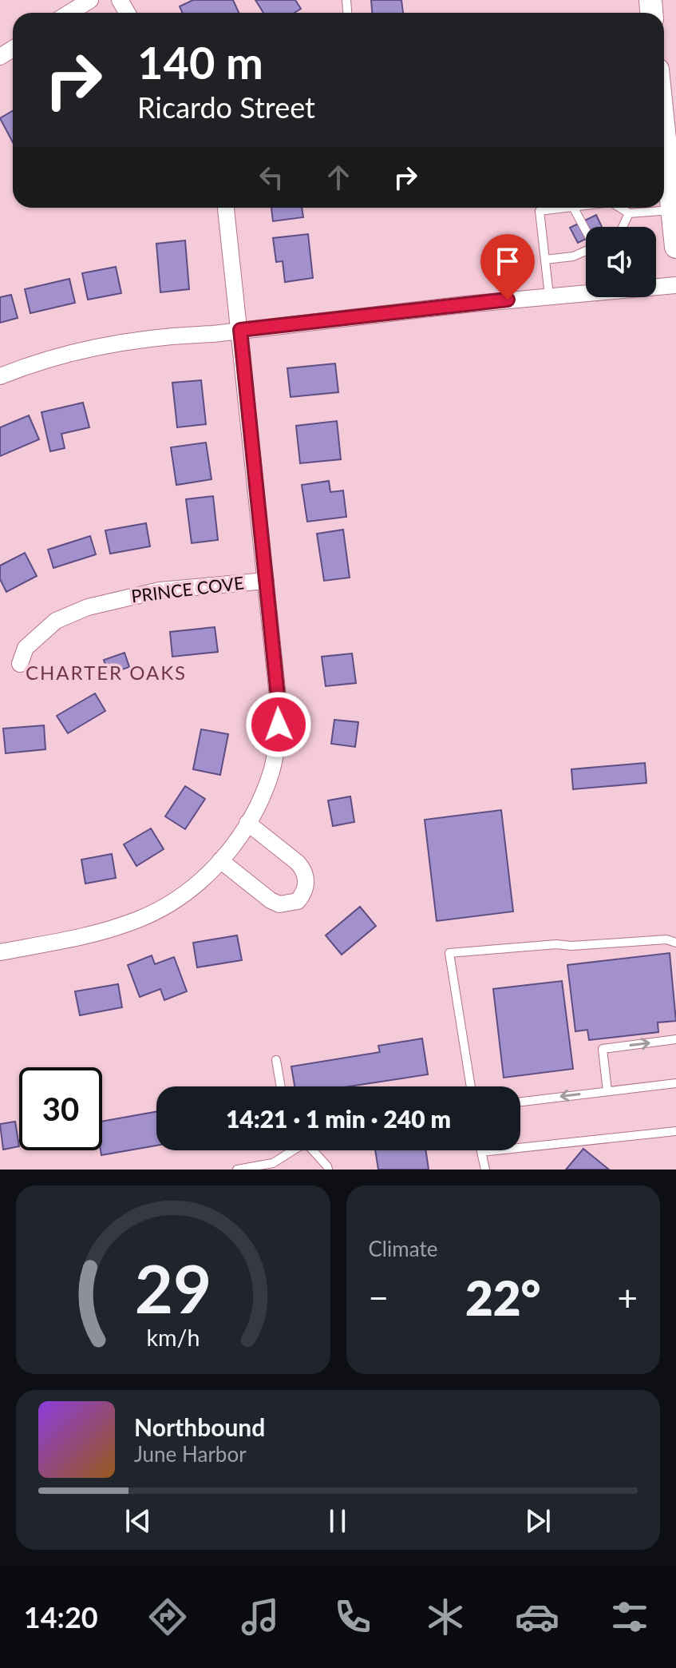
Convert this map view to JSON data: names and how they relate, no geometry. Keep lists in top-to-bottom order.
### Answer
{
  "streets": {
    "street": ["PRINCE COVE"]
  },
  "districts": ["CHARTER OAKS"],
  "page": {
    "turn": ["140 m", "Ricardo Street"],
    "limit": "30",
    "trip": "14:21 · 1 min · 240 m",
    "tile": "Climate",
    "heat": ["−", "22°", "+"],
    "song": ["Northbound", "June Harbor"],
    "tabs": "14:20",
    "gauge": ["29", "km/h"]
  }
}
